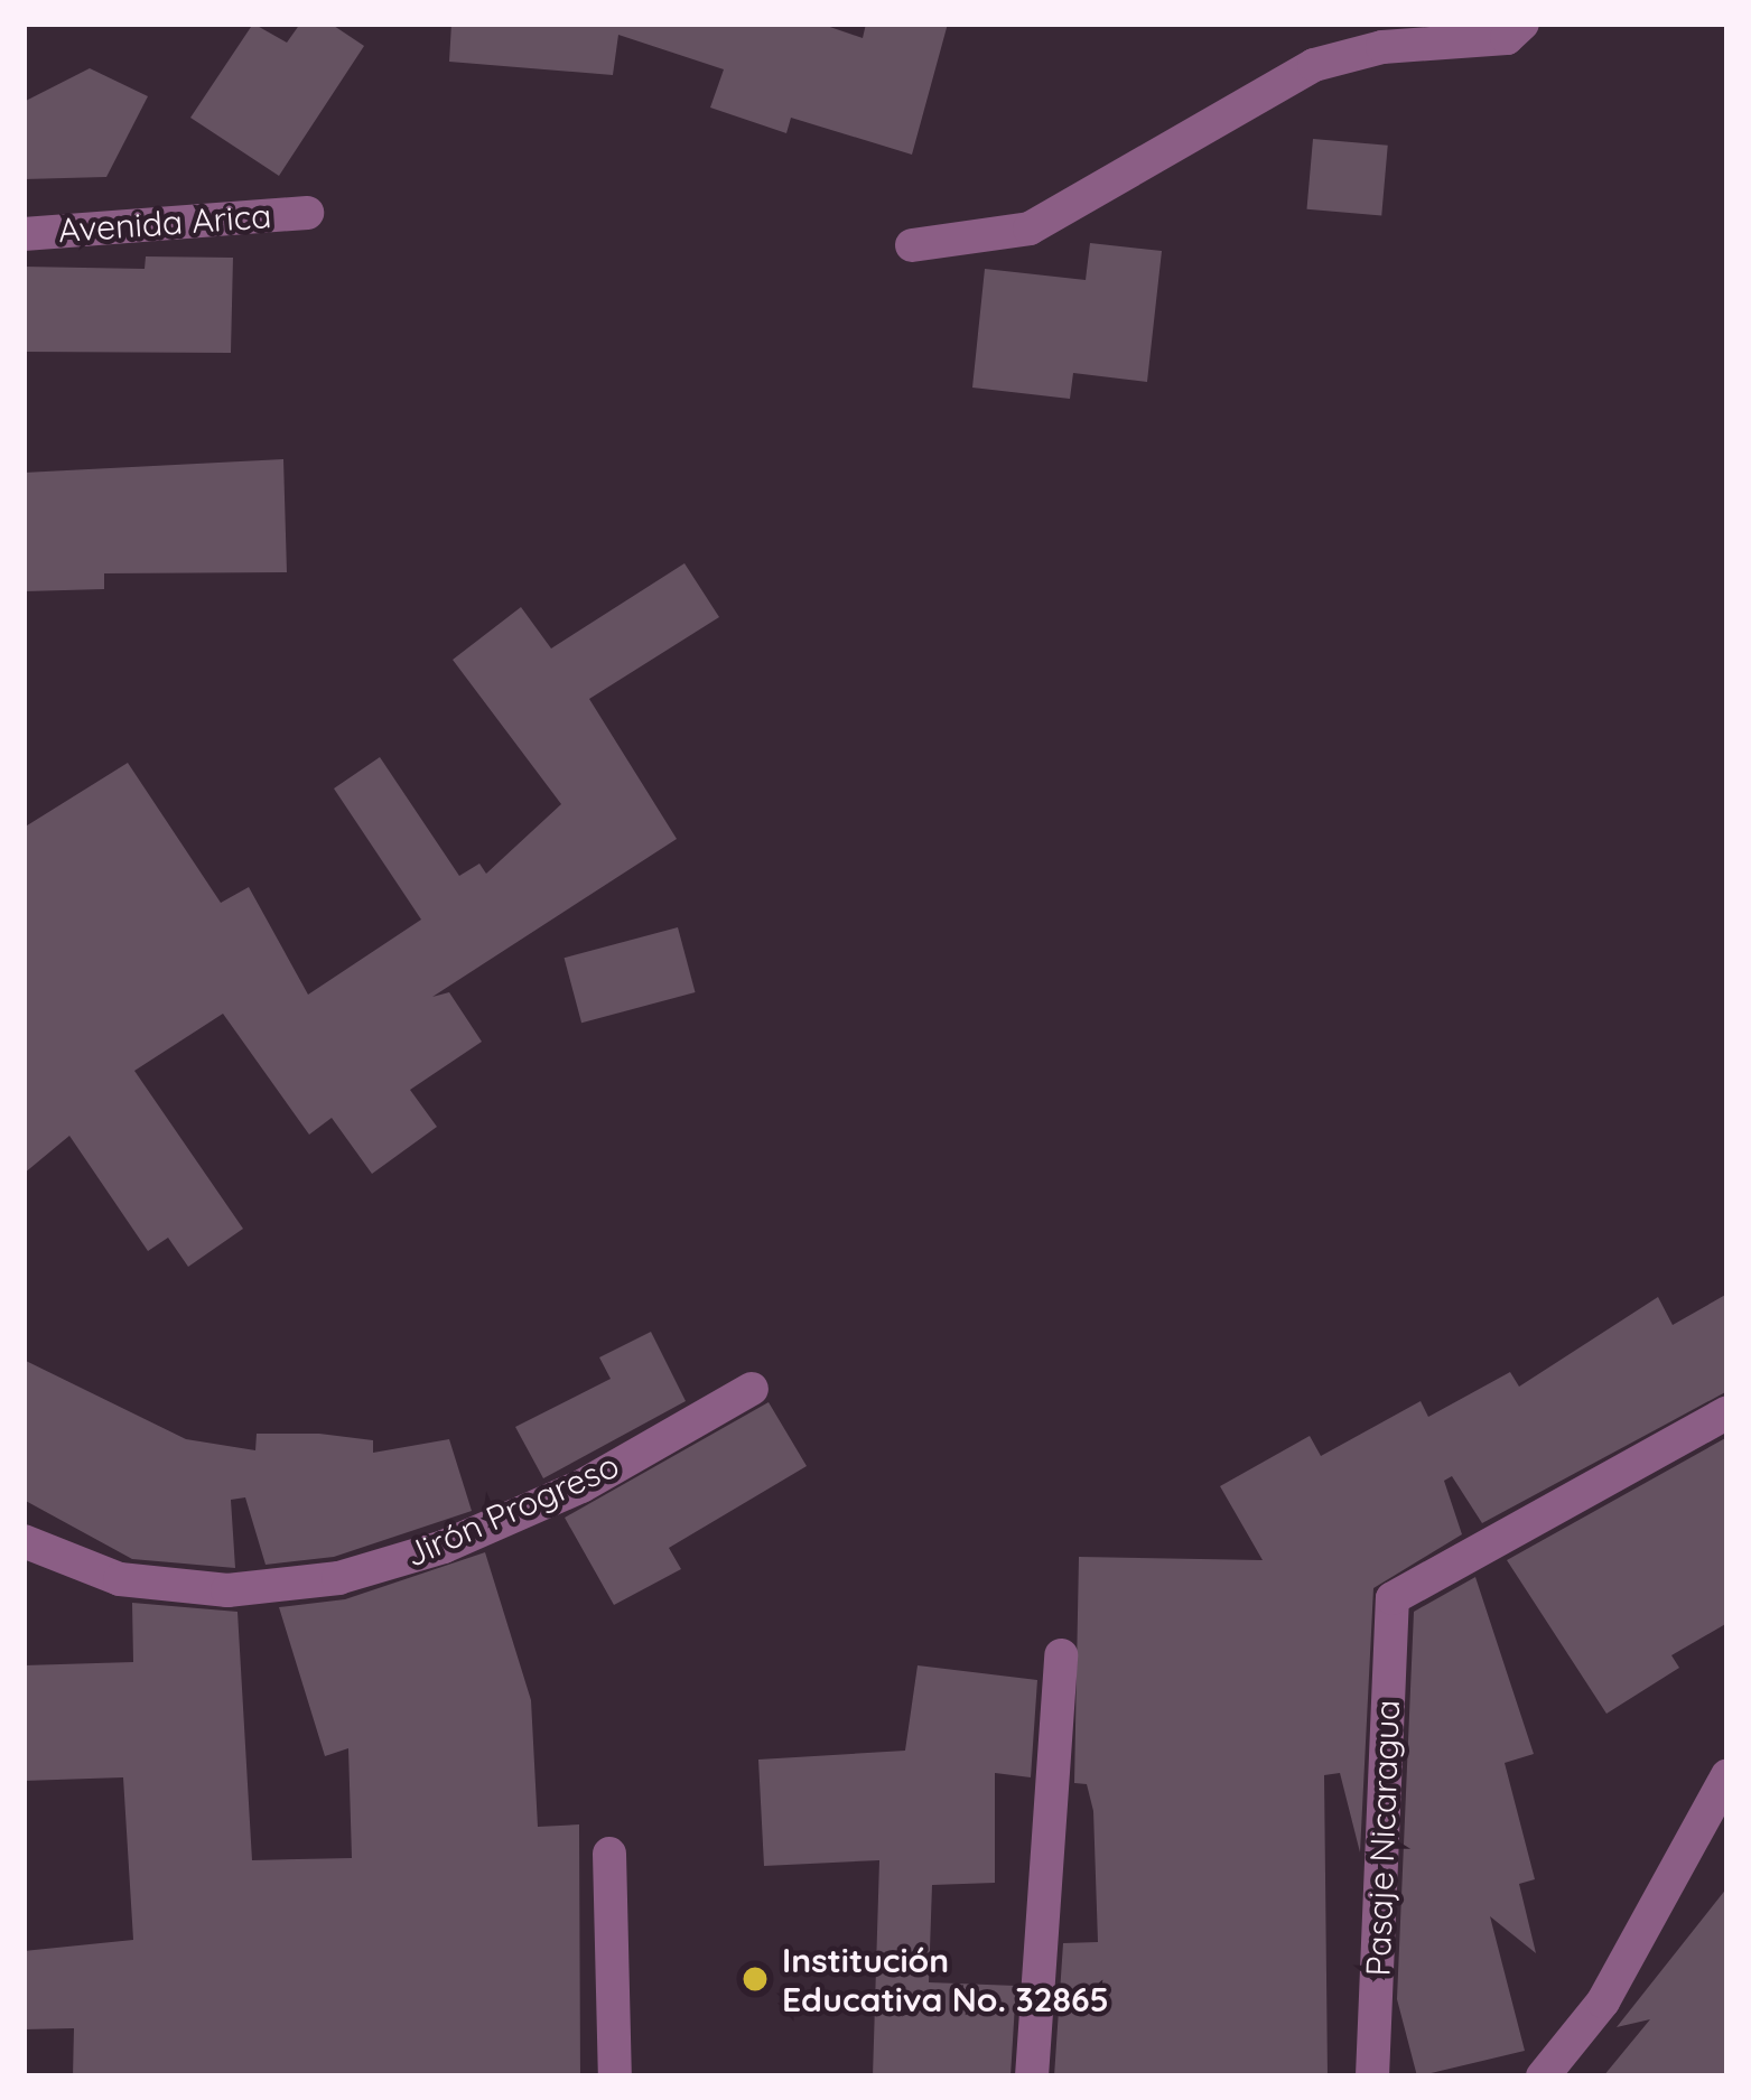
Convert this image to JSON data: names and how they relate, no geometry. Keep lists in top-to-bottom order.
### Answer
{
  "streets": {
    "street": ["Avenida Arica", "Jirón Progreso", "Pasaje Nicaragua"]
  },
  "places": ["Institución Educativa No. 32865"]
}
